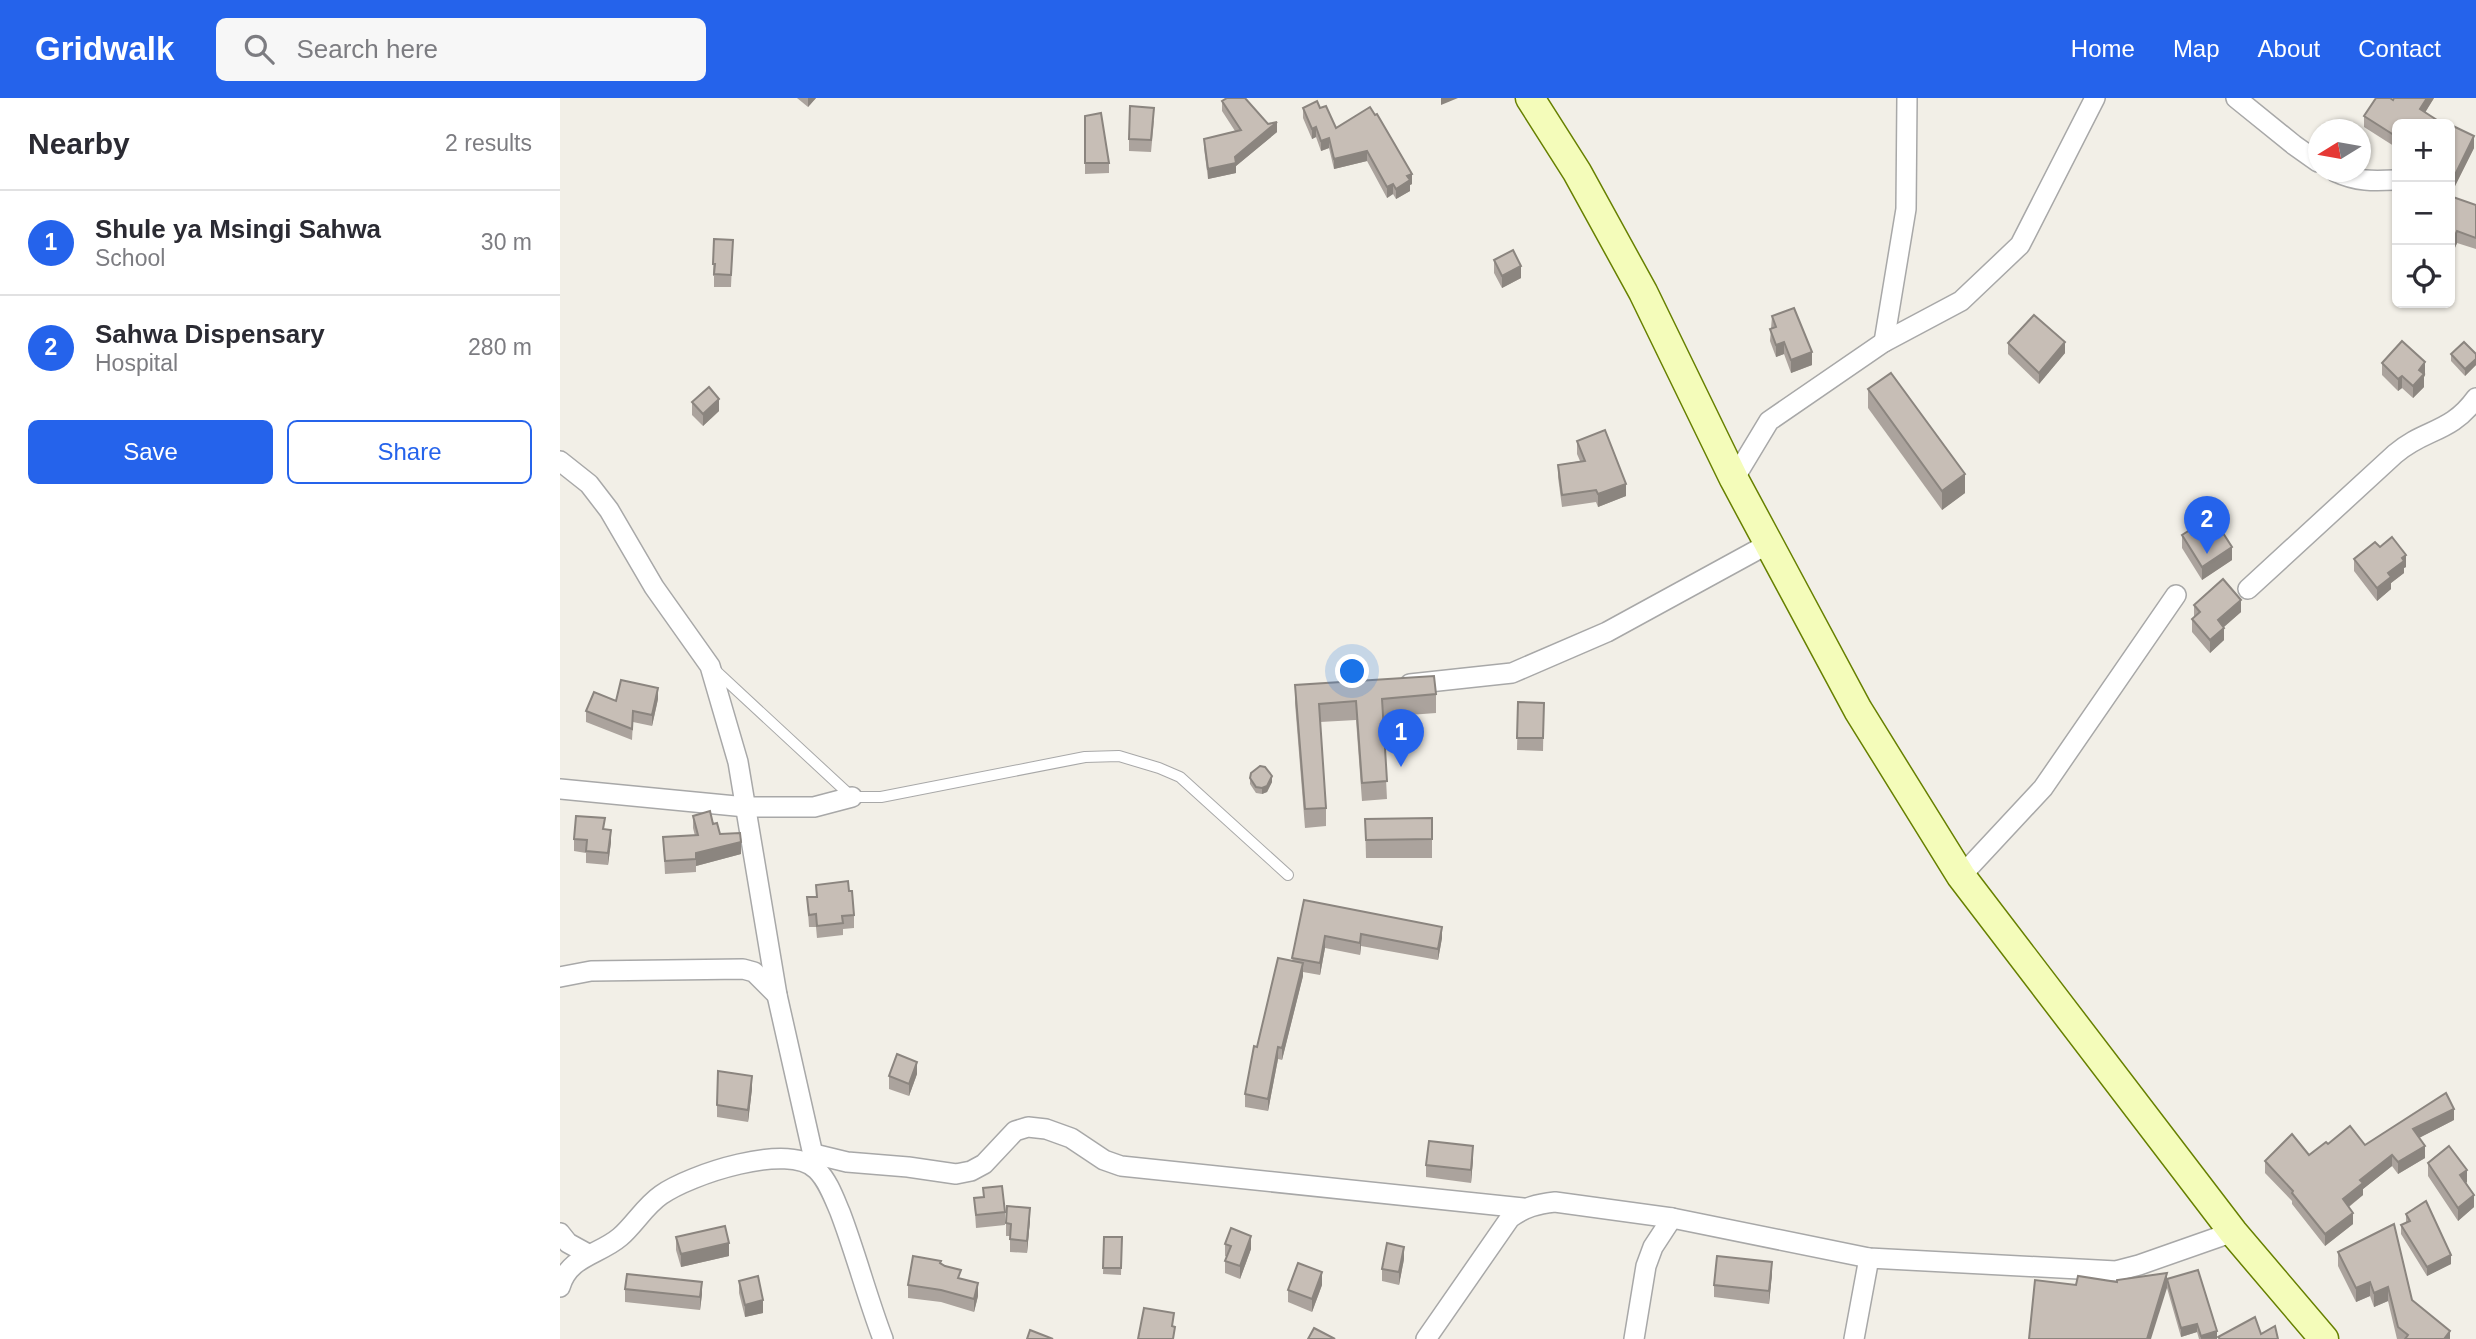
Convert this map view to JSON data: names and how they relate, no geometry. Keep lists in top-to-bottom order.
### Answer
{
  "north": "left",
  "page": {
    "header": "Gridwalk",
    "search": "Search here",
    "nav": [
      "Home",
      "Map",
      "About",
      "Contact"
    ],
    "heading": ["Nearby", "2 results"],
    "map_buttons": ["+", "−"],
    "list": [
      {
        "mark": "1",
        "name": "Shule ya Msingi Sahwa",
        "note": "School",
        "value": "30 m"
      },
      {
        "mark": "2",
        "name": "Sahwa Dispensary",
        "note": "Hospital",
        "value": "280 m"
      }
    ],
    "buttons": ["Save", "Share"],
    "pins": ["2", "1"]
  }
}
